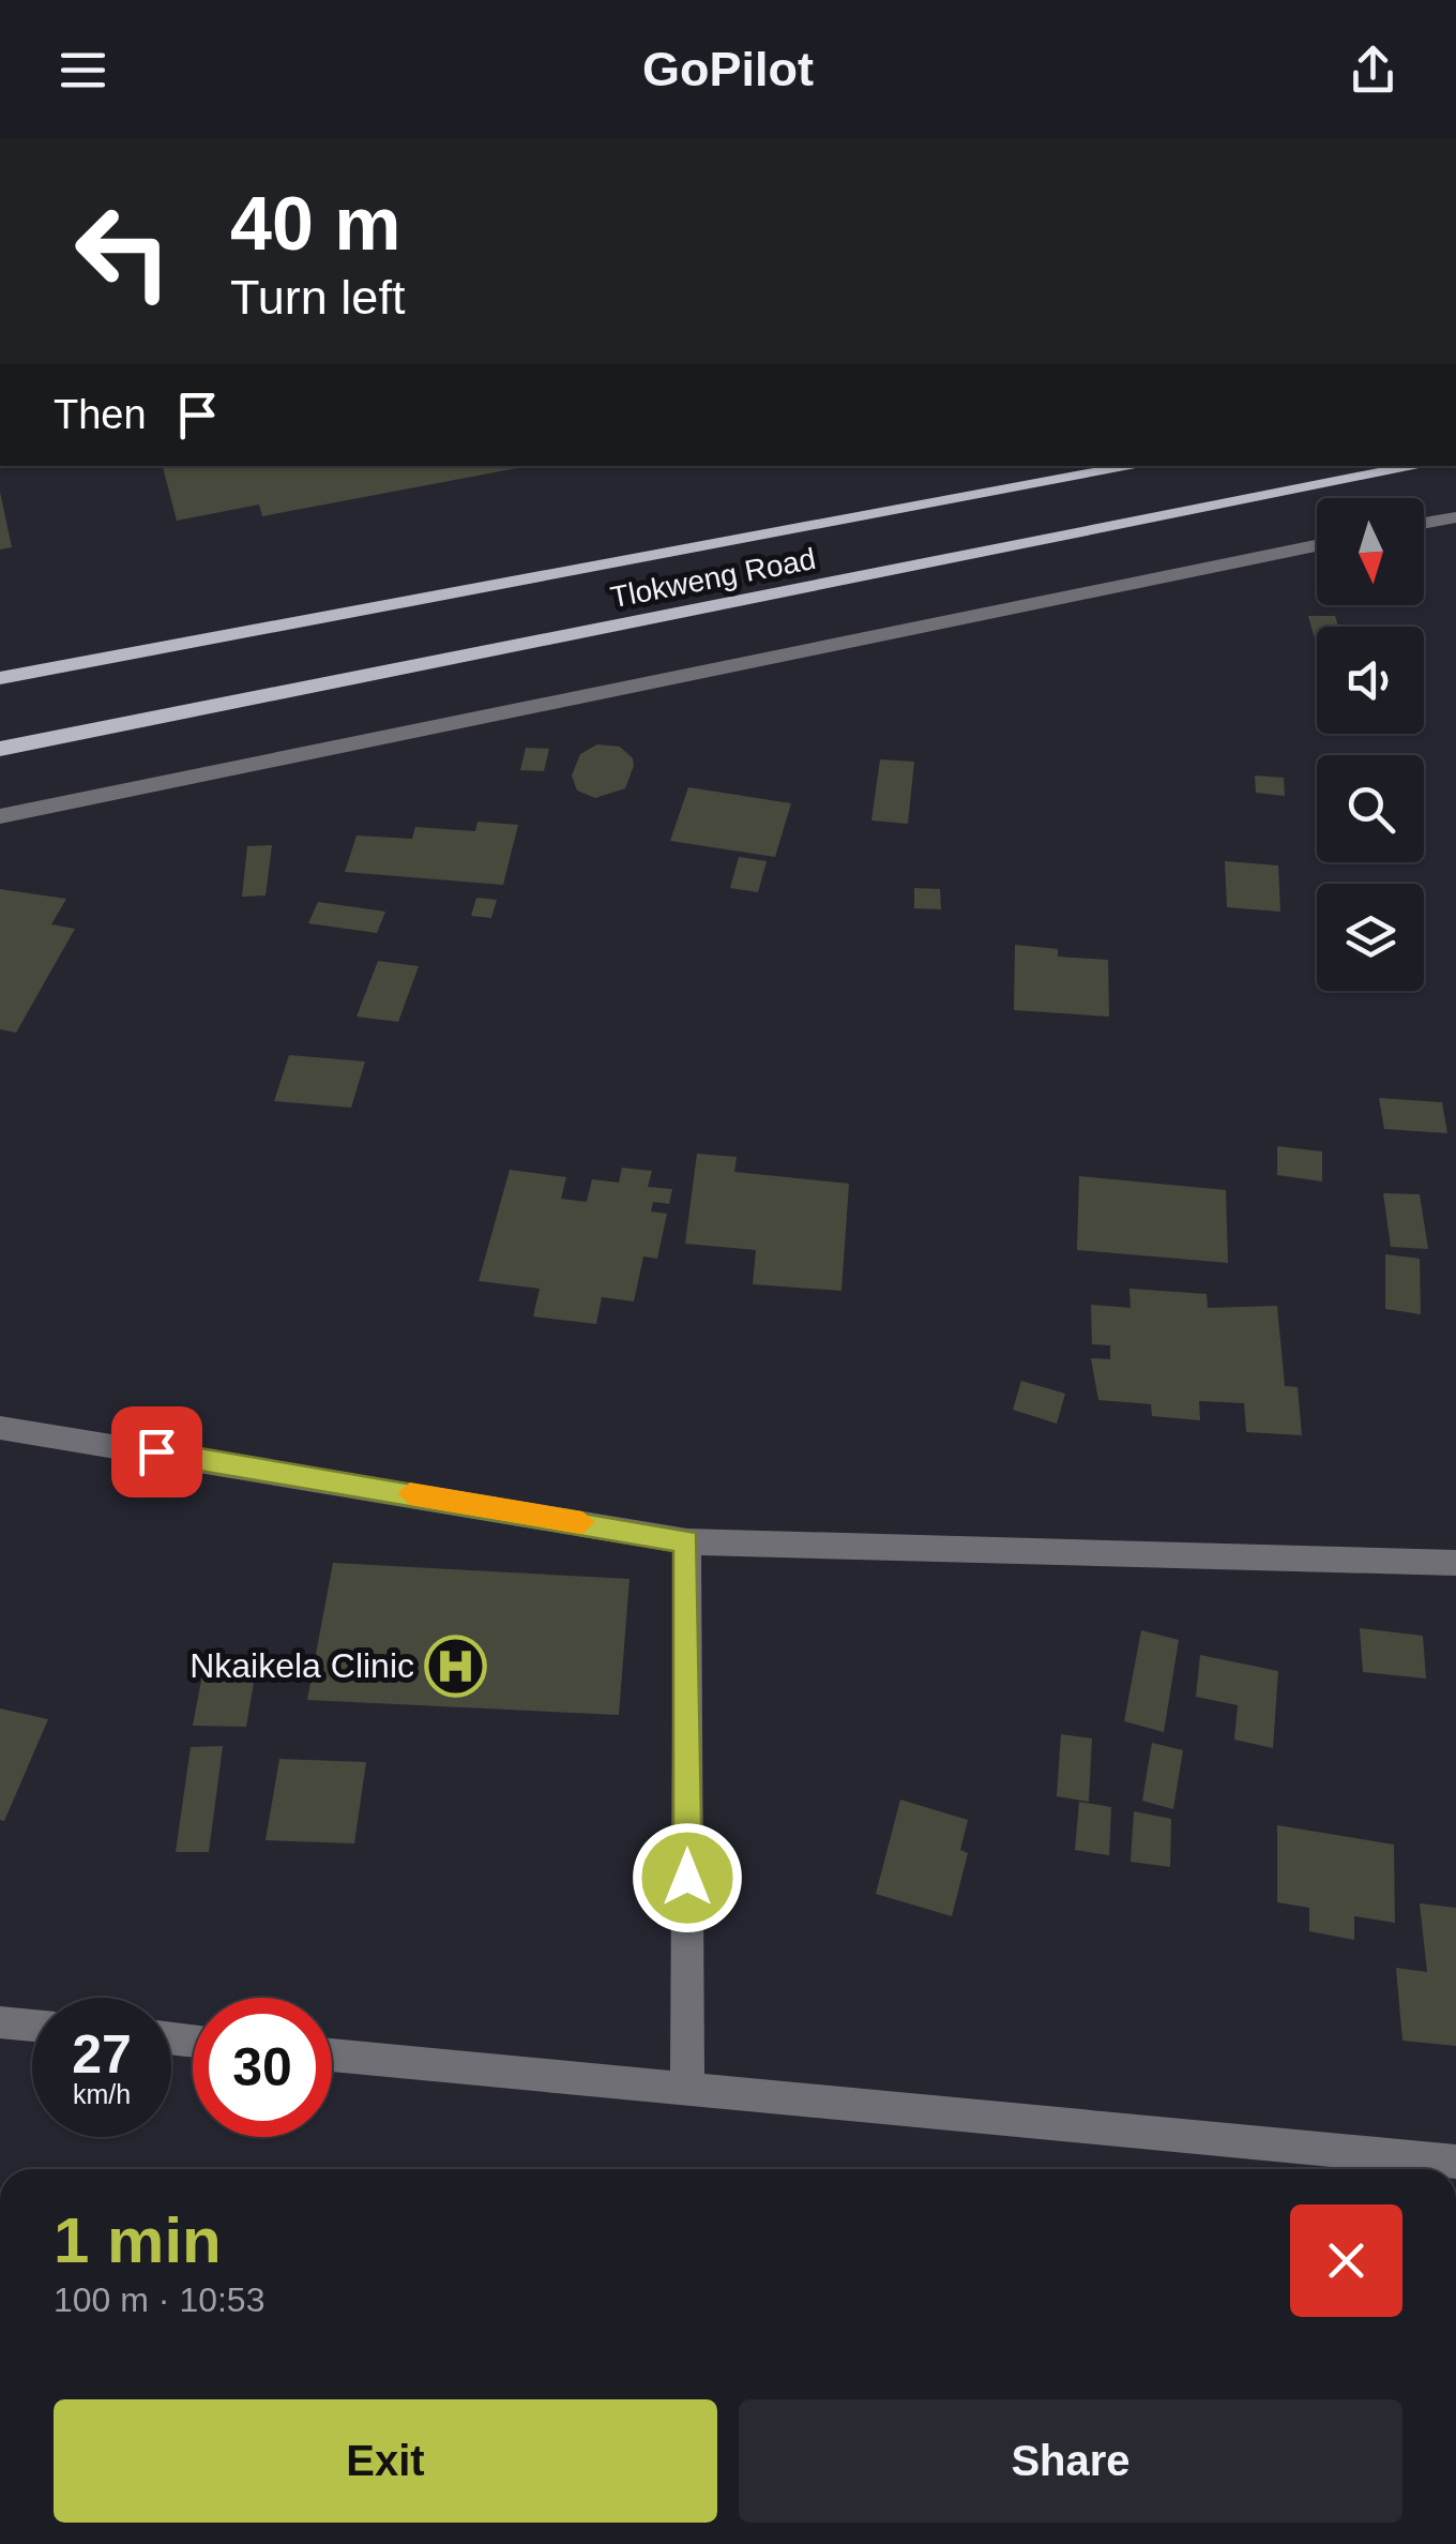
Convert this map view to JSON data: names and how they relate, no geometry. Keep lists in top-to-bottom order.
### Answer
{
  "streets": {
    "main road": ["Tlokweng Road"]
  },
  "places": {
    "hospital": ["Nkaikela Clinic"]
  },
  "north": "bottom",
  "page": {
    "header": "GoPilot",
    "turn": ["40 m", "Turn left"],
    "then": "Then",
    "speed": "27 km/h",
    "limit": "30",
    "heading": ["1 min", "100 m · 10:53"],
    "buttons": ["Exit", "Share"]
  }
}
